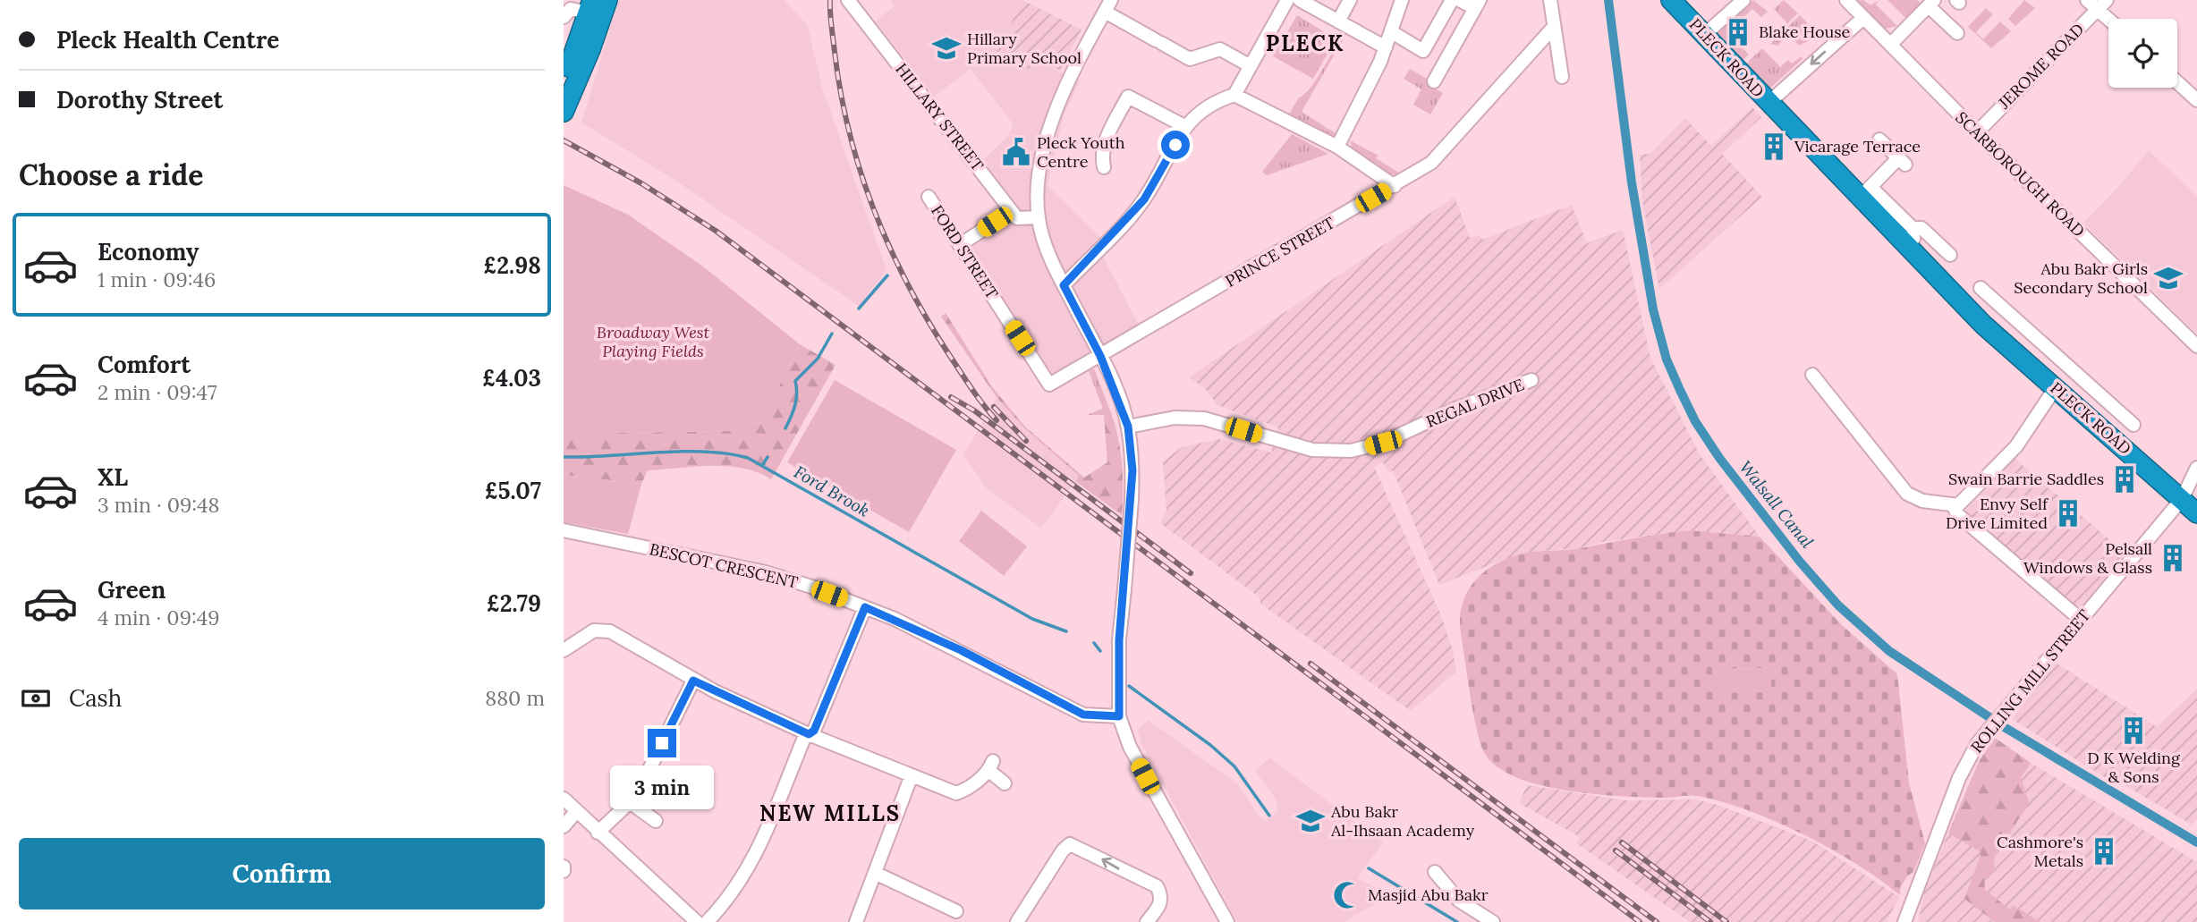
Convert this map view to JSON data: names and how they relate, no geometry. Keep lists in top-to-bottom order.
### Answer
{
  "streets": {
    "highway": ["PLECK ROAD"],
    "street": [
      "JEROME ROAD",
      "HILLARY STREET",
      "SCARBOROUGH ROAD",
      "FORD STREET",
      "PRINCE STREET",
      "REGAL DRIVE",
      "BESCOT CRESCENT",
      "ROLLING MILL STREET"
    ]
  },
  "crossings": [
    ["PLECK ROAD", "ROLLING MILL STREET"],
    ["JEROME ROAD", "SCARBOROUGH ROAD"],
    ["FORD STREET", "PRINCE STREET"]
  ],
  "districts": ["PLECK", "NEW MILLS"],
  "water": ["Ford Brook", "Walsall Canal"],
  "parks": ["Broadway West Playing Fields"],
  "places": {
    "building": [
      "Blake House",
      "Vicarage Terrace",
      "Swain Barrie Saddles",
      "Envy Self Drive Limited",
      "Pelsall Windows & Glass",
      "D K Welding & Sons",
      "Cashmore's Metals"
    ],
    "school or university": ["Hillary Primary School", "Abu Bakr Girls Secondary School", "Abu Bakr Al-Ihsaan Academy"],
    "public building": ["Pleck Youth Centre"],
    "mosque": ["Masjid Abu Bakr"]
  },
  "page": {
    "banner": ["Pleck Health Centre", "Dorothy Street"],
    "heading": "Choose a ride",
    "list": [
      {
        "name": "Economy",
        "note": "1 min · 09:46",
        "value": "£2.98"
      },
      {
        "name": "Comfort",
        "note": "2 min · 09:47",
        "value": "£4.03"
      },
      {
        "name": "XL",
        "note": "3 min · 09:48",
        "value": "£5.07"
      },
      {
        "name": "Green",
        "note": "4 min · 09:49",
        "value": "£2.79"
      }
    ],
    "pay": ["Cash", "880 m"],
    "bubble": "3 min",
    "buttons": "Confirm"
  }
}
